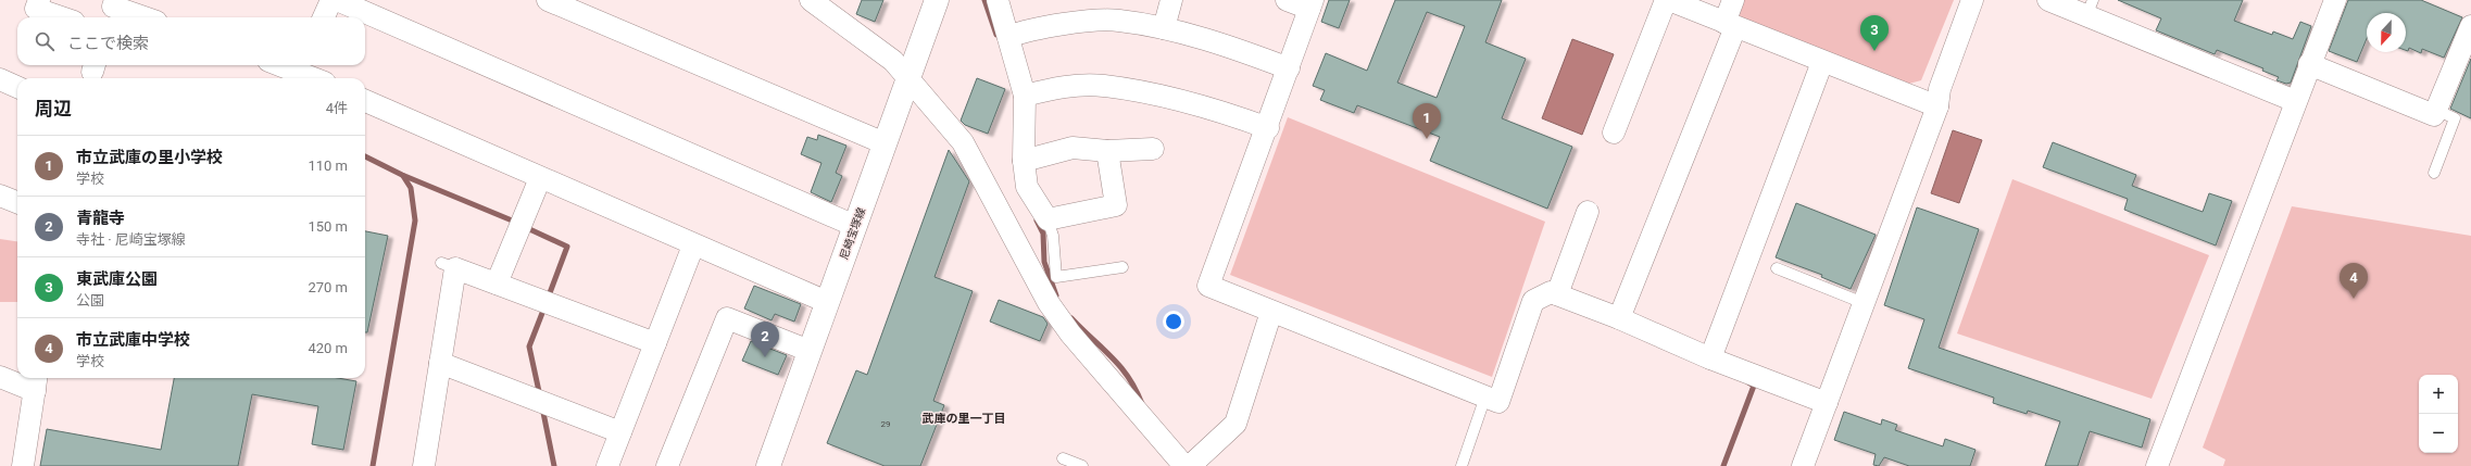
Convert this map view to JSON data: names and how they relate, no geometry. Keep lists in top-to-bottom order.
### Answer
{
  "streets": {
    "main road": ["尼崎宝塚線"]
  },
  "districts": ["武庫の里一丁目"],
  "house_numbers": ["29"],
  "north": "bottom",
  "page": {
    "pins": [
      "3",
      "1",
      "4",
      "2"
    ],
    "search": "ここで検索",
    "heading": ["周辺", "4件"],
    "list": [
      {
        "mark": "1",
        "name": "市立武庫の里小学校",
        "note": "学校",
        "value": "110 m"
      },
      {
        "mark": "2",
        "name": "青龍寺",
        "note": "寺社 · 尼崎宝塚線",
        "value": "150 m"
      },
      {
        "mark": "3",
        "name": "東武庫公園",
        "note": "公園",
        "value": "270 m"
      },
      {
        "mark": "4",
        "name": "市立武庫中学校",
        "note": "学校",
        "value": "420 m"
      }
    ],
    "map_buttons": ["+", "−"]
  }
}
